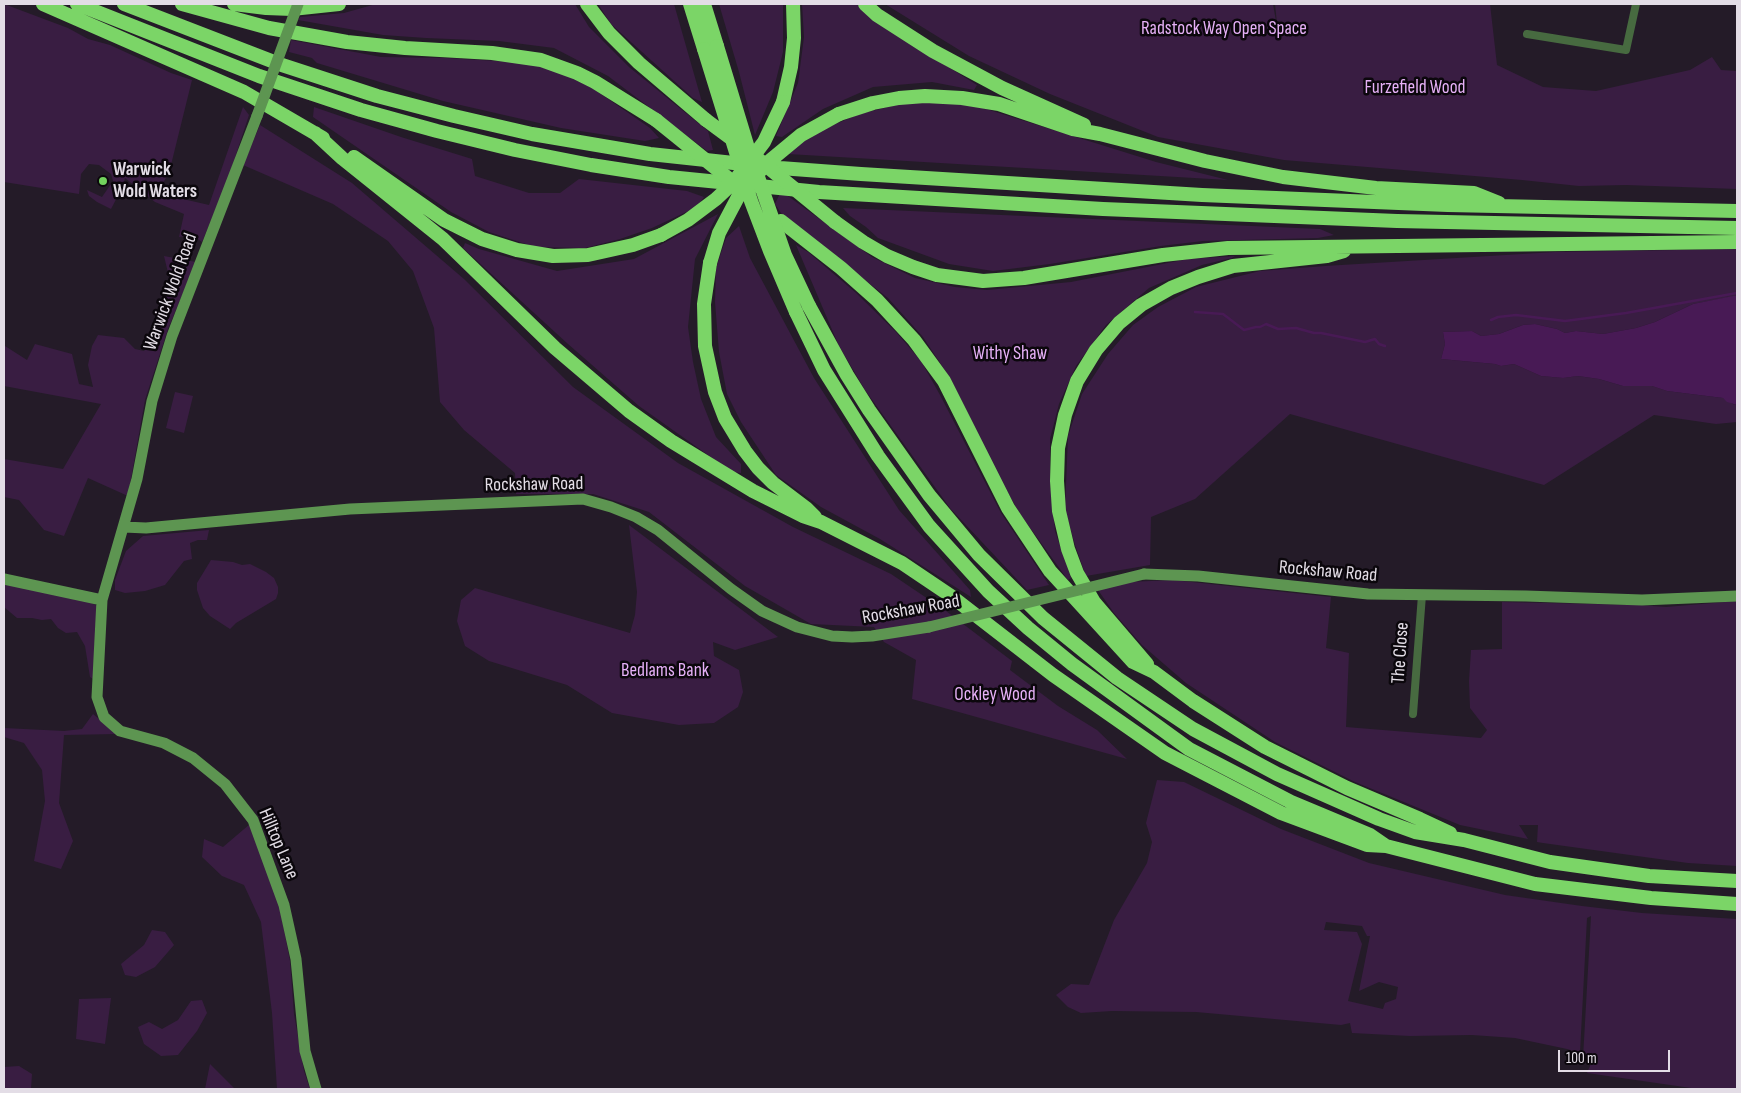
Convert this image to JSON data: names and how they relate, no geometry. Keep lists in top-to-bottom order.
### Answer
{
  "streets": {
    "street": [
      "Warwick Wold Road",
      "Rockshaw Road",
      "The Close",
      "Hilltop Lane"
    ]
  },
  "crossings": [
    ["Warwick Wold Road", "Rockshaw Road"],
    ["Warwick Wold Road", "Hilltop Lane"],
    ["Rockshaw Road", "The Close"]
  ],
  "parks": [
    "Radstock Way Open Space",
    "Furzefield Wood",
    "Withy Shaw",
    "Bedlams Bank",
    "Ockley Wood"
  ],
  "places": ["Warwick Wold Waters"],
  "scale_bar": "100 m"
}
